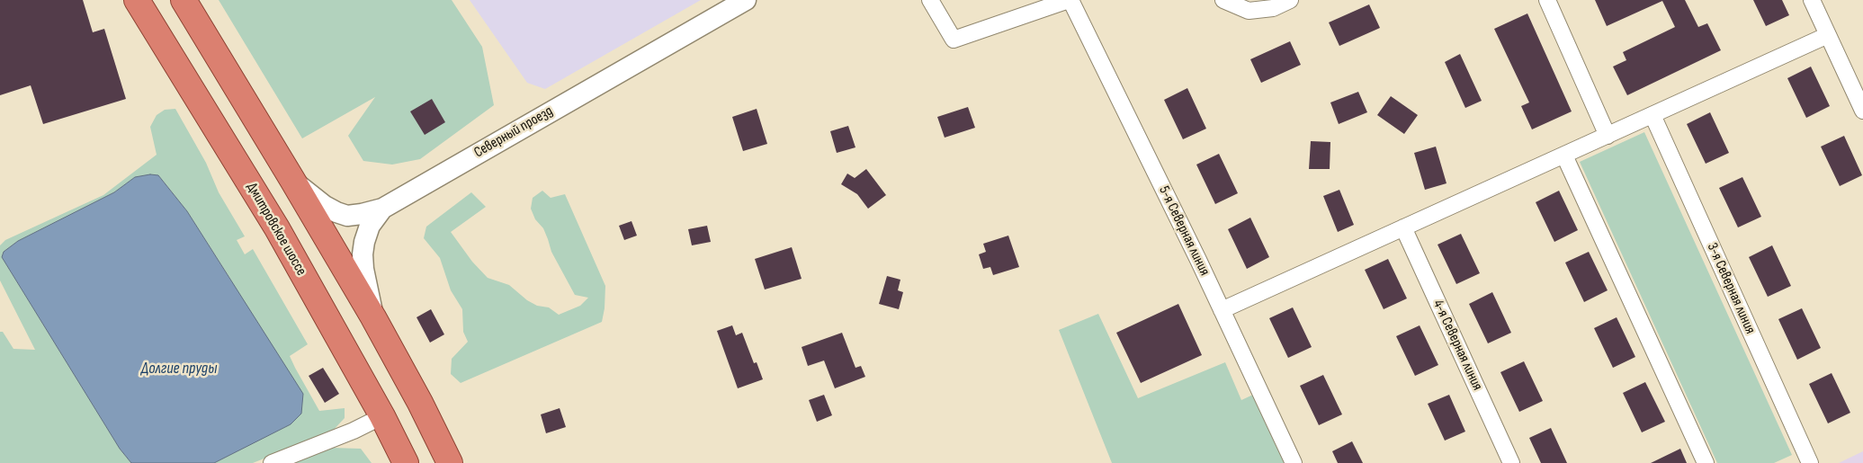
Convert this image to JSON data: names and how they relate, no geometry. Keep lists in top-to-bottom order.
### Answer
{
  "streets": {
    "highway": ["Дмитровское шоссе"],
    "street": [
      "Северный проезд",
      "5-я Северная линия",
      "3-я Северная линия",
      "4-я Северная линия"
    ]
  },
  "water": ["Долгие пруды"]
}
